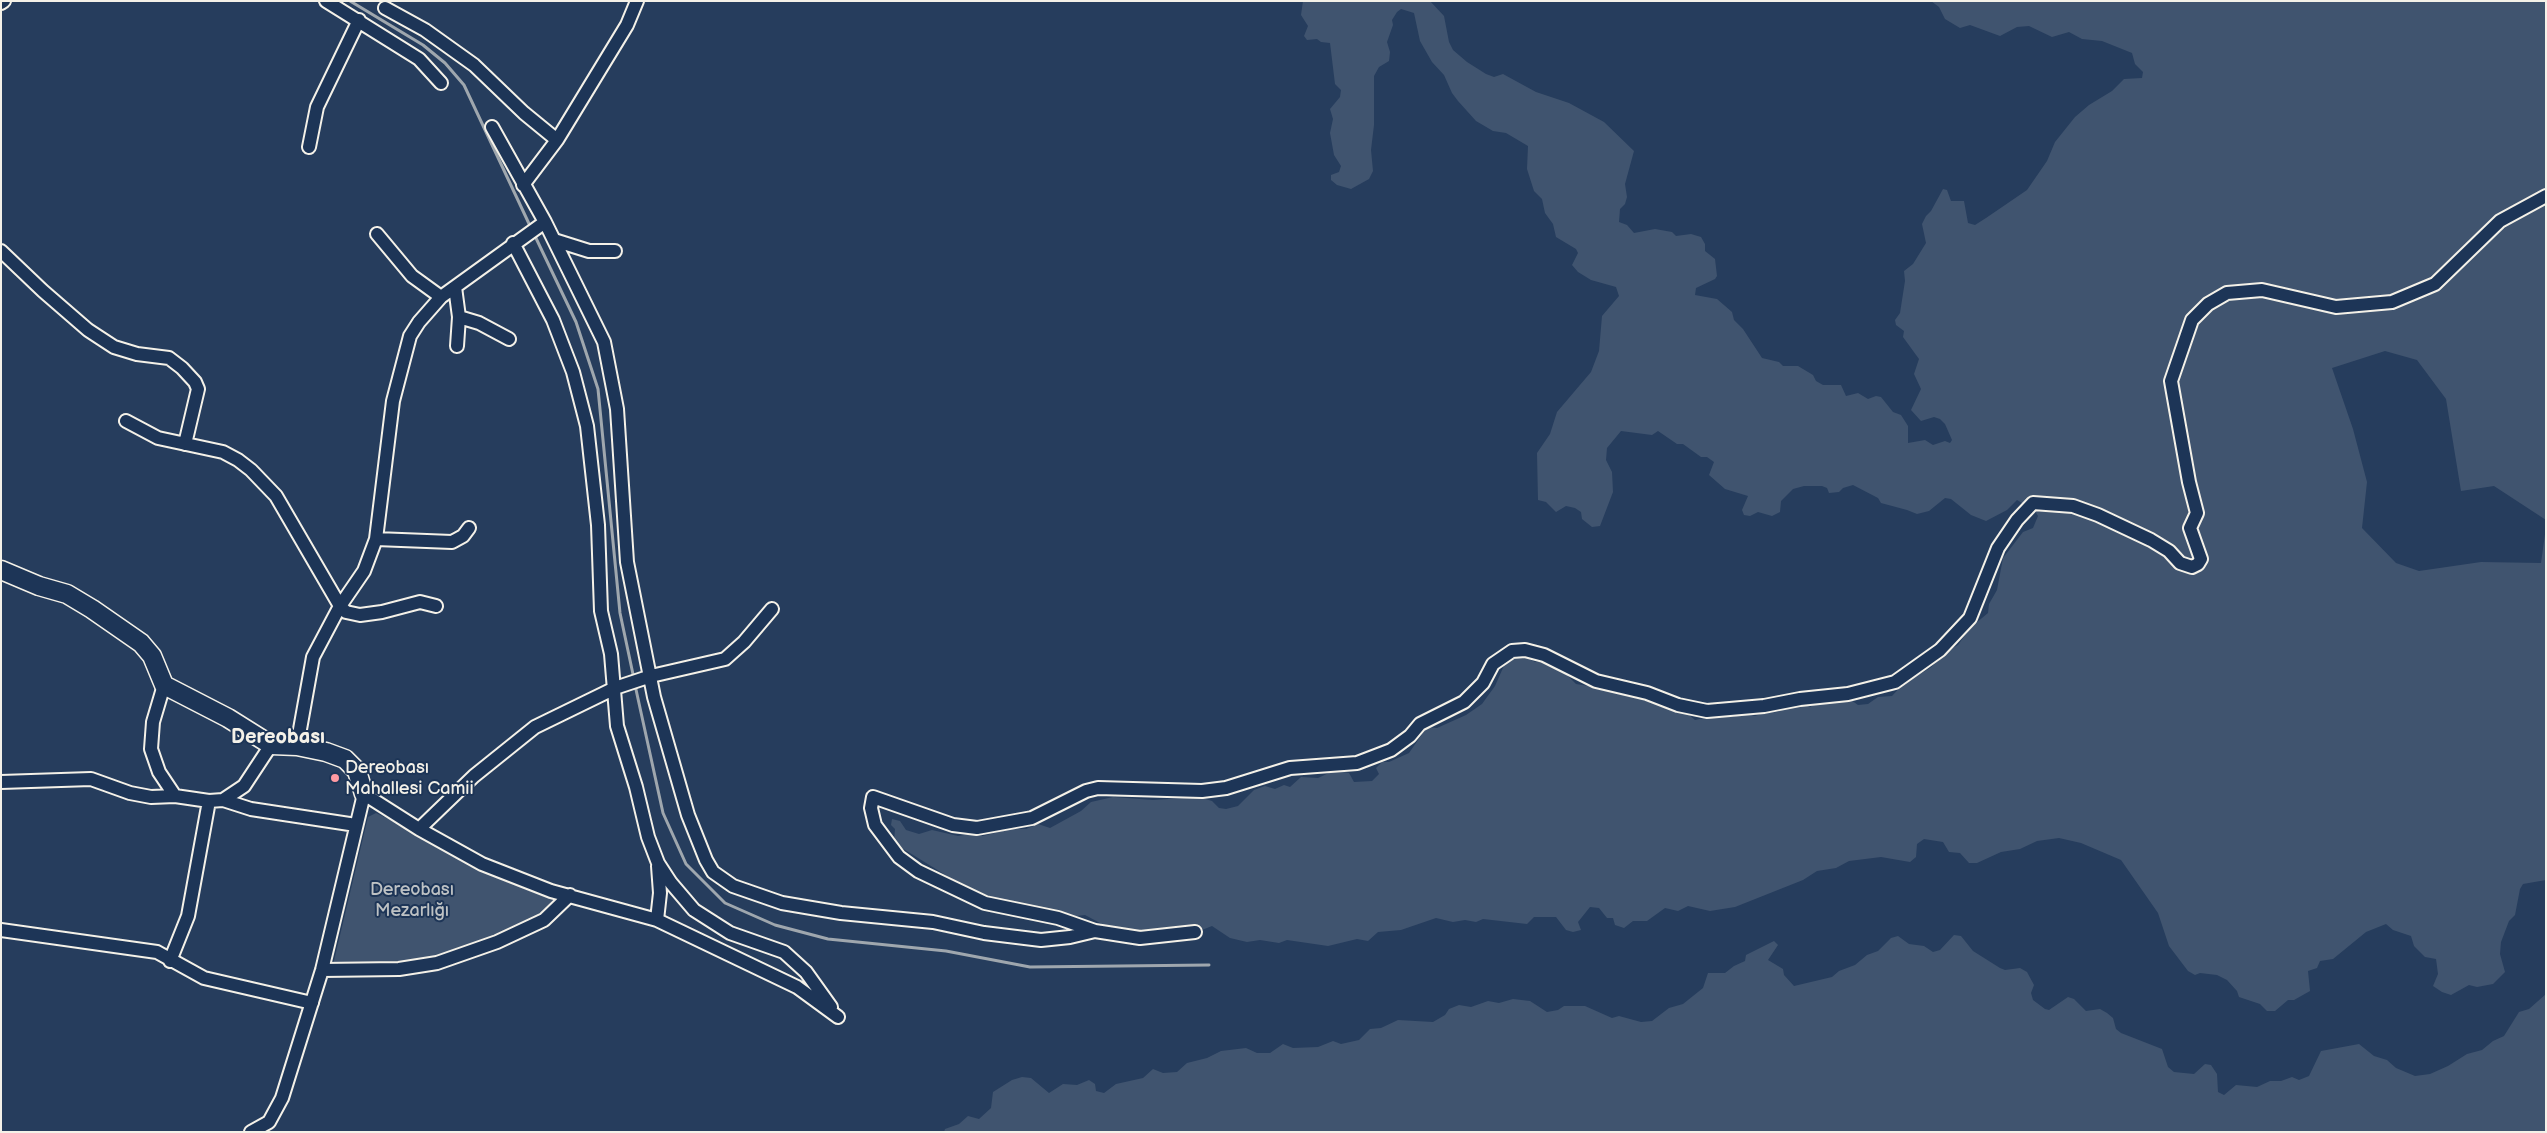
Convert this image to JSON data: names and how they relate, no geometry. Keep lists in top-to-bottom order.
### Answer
{
  "districts": ["Dereobası"],
  "parks": ["Dereobası Mezarlığı"],
  "places": ["Dereobası Mahallesi Camii"]
}
